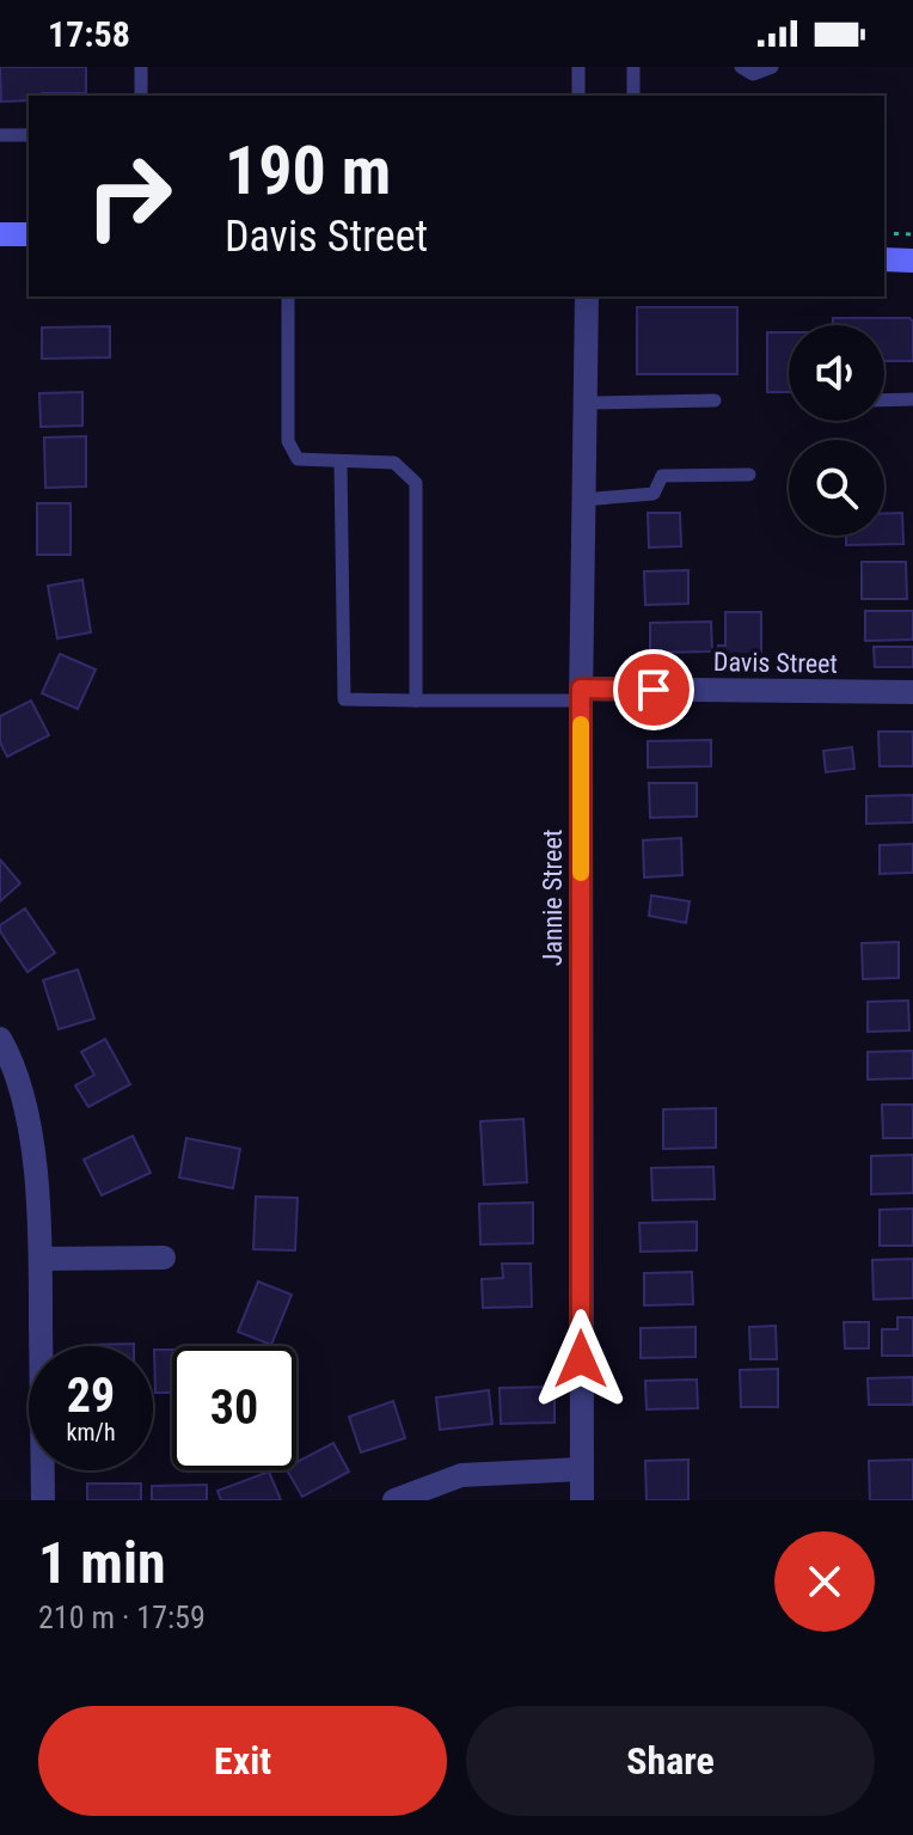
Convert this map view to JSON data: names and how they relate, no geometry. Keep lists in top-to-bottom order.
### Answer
{
  "streets": {
    "street": ["Davis Street", "Jannie Street"]
  },
  "crossings": [
    ["Davis Street", "Jannie Street"]
  ],
  "page": {
    "status": "17:58",
    "turn": ["190 m", "Davis Street"],
    "speed": "29 km/h",
    "limit": "30",
    "heading": ["1 min", "210 m · 17:59"],
    "buttons": ["Exit", "Share"]
  }
}
